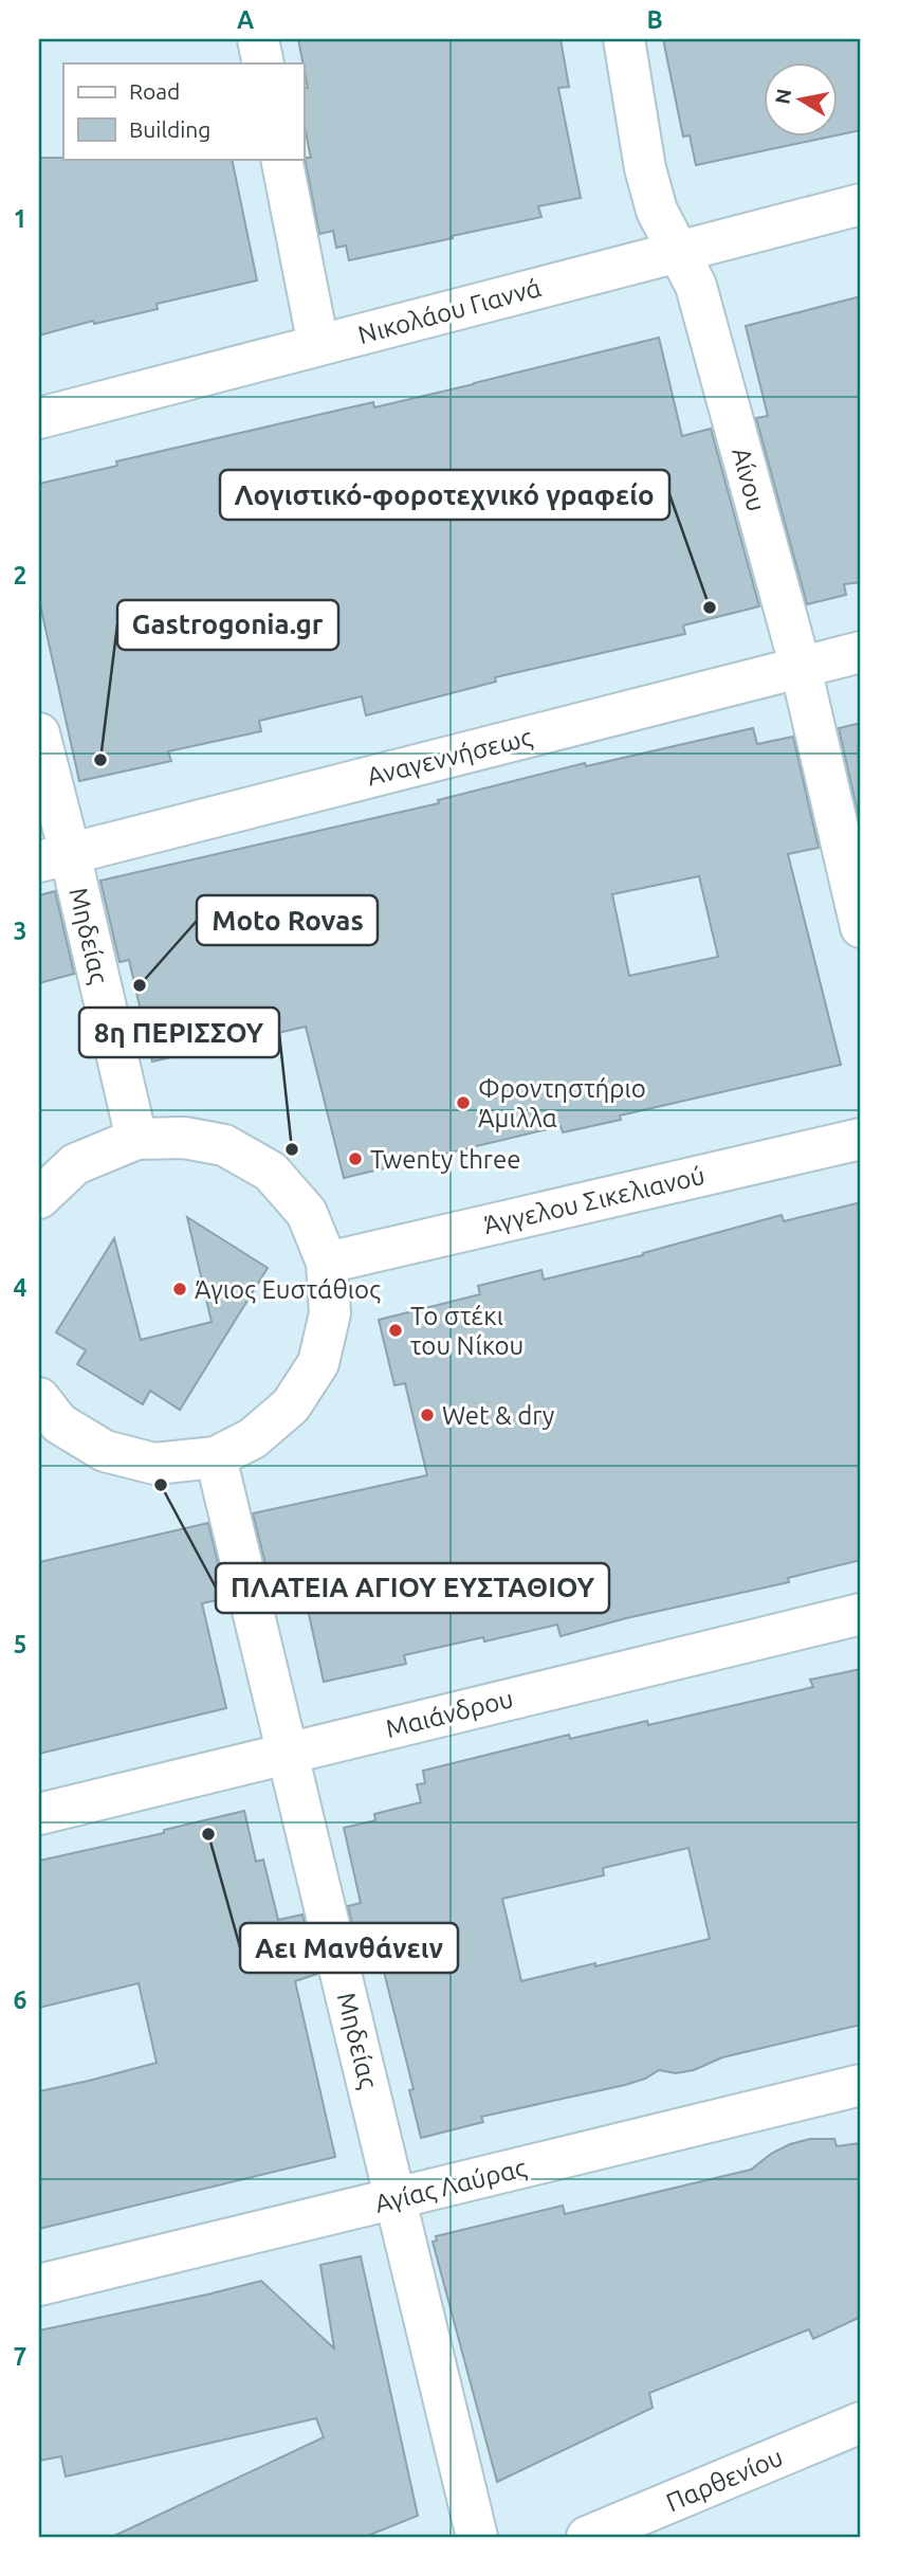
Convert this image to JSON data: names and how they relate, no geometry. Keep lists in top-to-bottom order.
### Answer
{
  "streets": {
    "street": [
      "Νικολάου Γιαννά",
      "Αίνου",
      "Αναγεννήσεως",
      "Μηδείας",
      "Άγγελου Σικελιανού",
      "Μαιάνδρου",
      "Αγίας Λαύρας",
      "Παρθενίου"
    ]
  },
  "crossings": [
    ["Νικολάου Γιαννά", "Αίνου"],
    ["Αίνου", "Αναγεννήσεως"],
    ["Αναγεννήσεως", "Μηδείας"],
    ["Μηδείας", "Μαιάνδρου"],
    ["Μηδείας", "Αγίας Λαύρας"]
  ],
  "places": [
    "Λογιστικό-φοροτεχνικό γραφείο",
    "Gastrogonia.gr",
    "Moto Rovas",
    "Φροντηστήριο Άμιλλα",
    "8η ΠΕΡΙΣΣΟΥ",
    "Twenty three",
    "Άγιος Ευστάθιος",
    "Το στέκι του Νίκου",
    "Wet & dry",
    "ΠΛΑΤΕΙΑ ΑΓΙΟΥ ΕΥΣΤΑΘΙΟΥ",
    "Αει Μανθάνειν"
  ],
  "legend": ["Road", "Building"],
  "north": "left",
  "grid": {
    "columns": ["A", "B"],
    "rows": [
      "1",
      "2",
      "3",
      "4",
      "5",
      "6",
      "7"
    ]
  }
}
